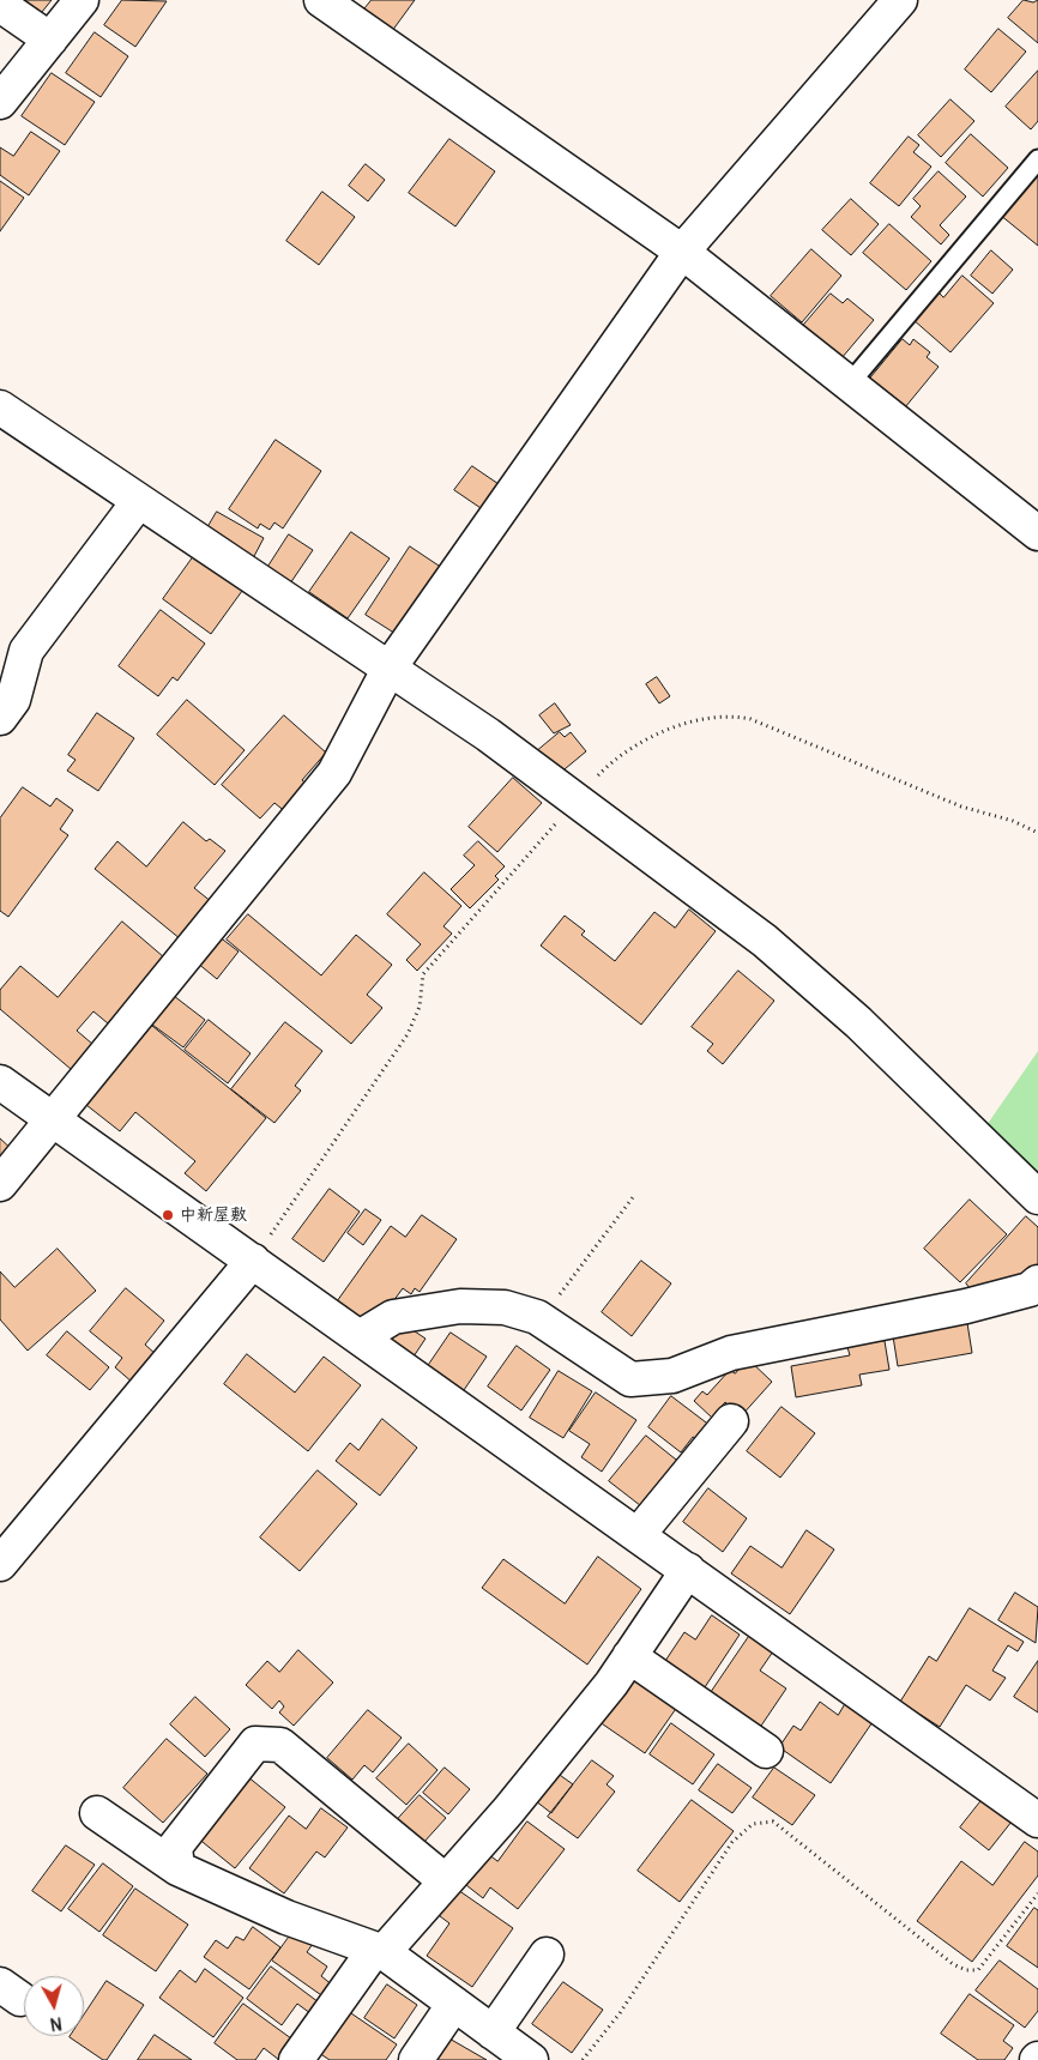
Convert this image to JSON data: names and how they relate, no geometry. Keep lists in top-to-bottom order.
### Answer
{
  "places": ["中新屋敷"],
  "north": "bottom"
}
